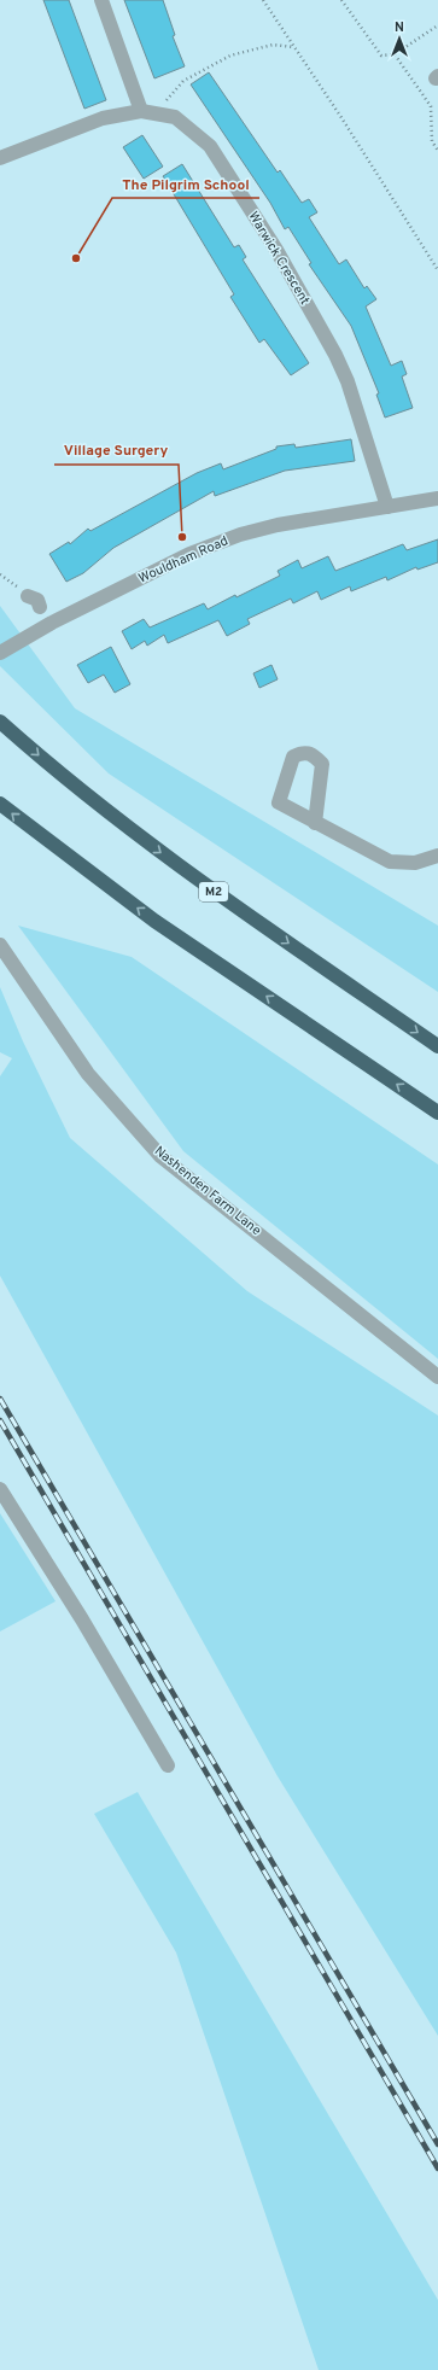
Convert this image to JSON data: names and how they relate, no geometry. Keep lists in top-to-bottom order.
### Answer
{
  "streets": {
    "highway": ["M2"],
    "street": ["Warwick Crescent", "Wouldham Road", "Nashenden Farm Lane"]
  },
  "crossings": [
    ["Warwick Crescent", "Wouldham Road"]
  ],
  "places": ["The Pilgrim School", "Village Surgery"],
  "north": "top"
}
